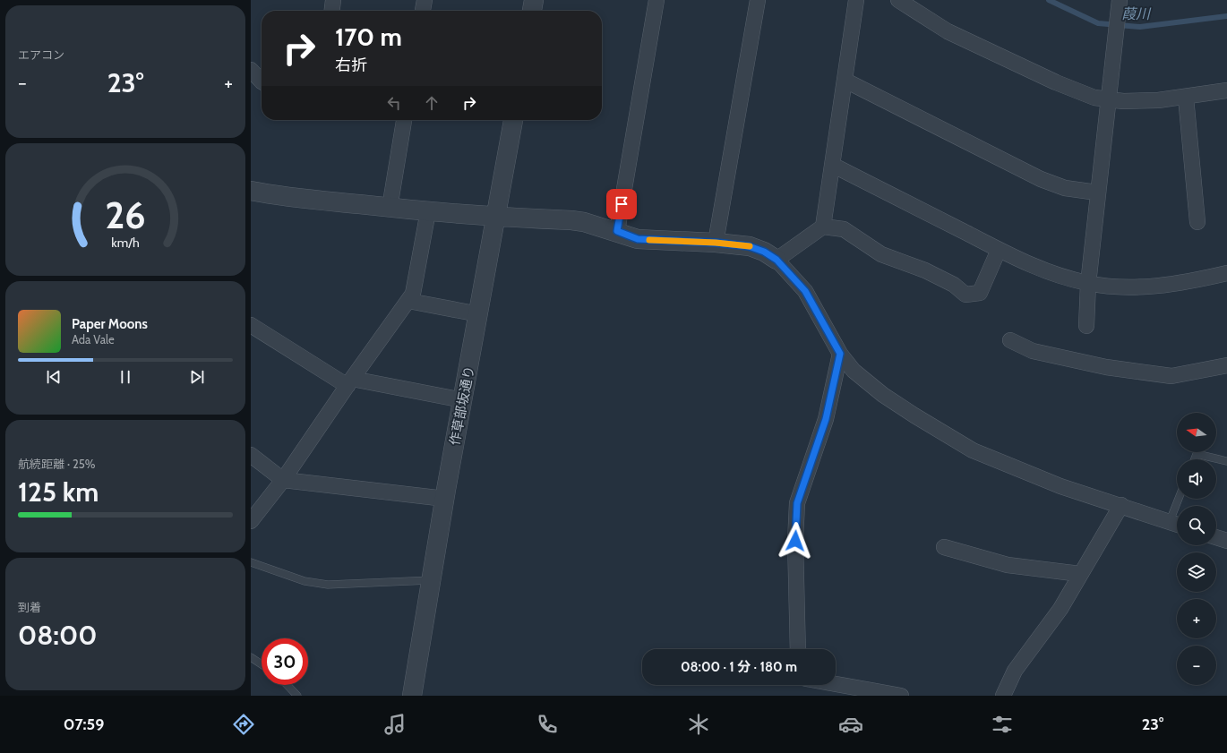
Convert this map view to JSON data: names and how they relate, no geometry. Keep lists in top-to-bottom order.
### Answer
{
  "streets": {
    "street": ["作草部坂通り"]
  },
  "water": ["葭川"],
  "north": "left",
  "page": {
    "tile": [
      "エアコン",
      ["航続距離 · 25%", "125 km"],
      ["到着", "08:00"]
    ],
    "turn": ["170 m", "右折"],
    "heat": ["−", "23°", "+"],
    "song": ["Paper Moons", "Ada Vale"],
    "map_buttons": ["+", "−"],
    "limit": "30",
    "trip": "08:00 · 1 分 · 180 m",
    "tabs": ["07:59", "23°"],
    "gauge": ["26", "km/h"]
  }
}
